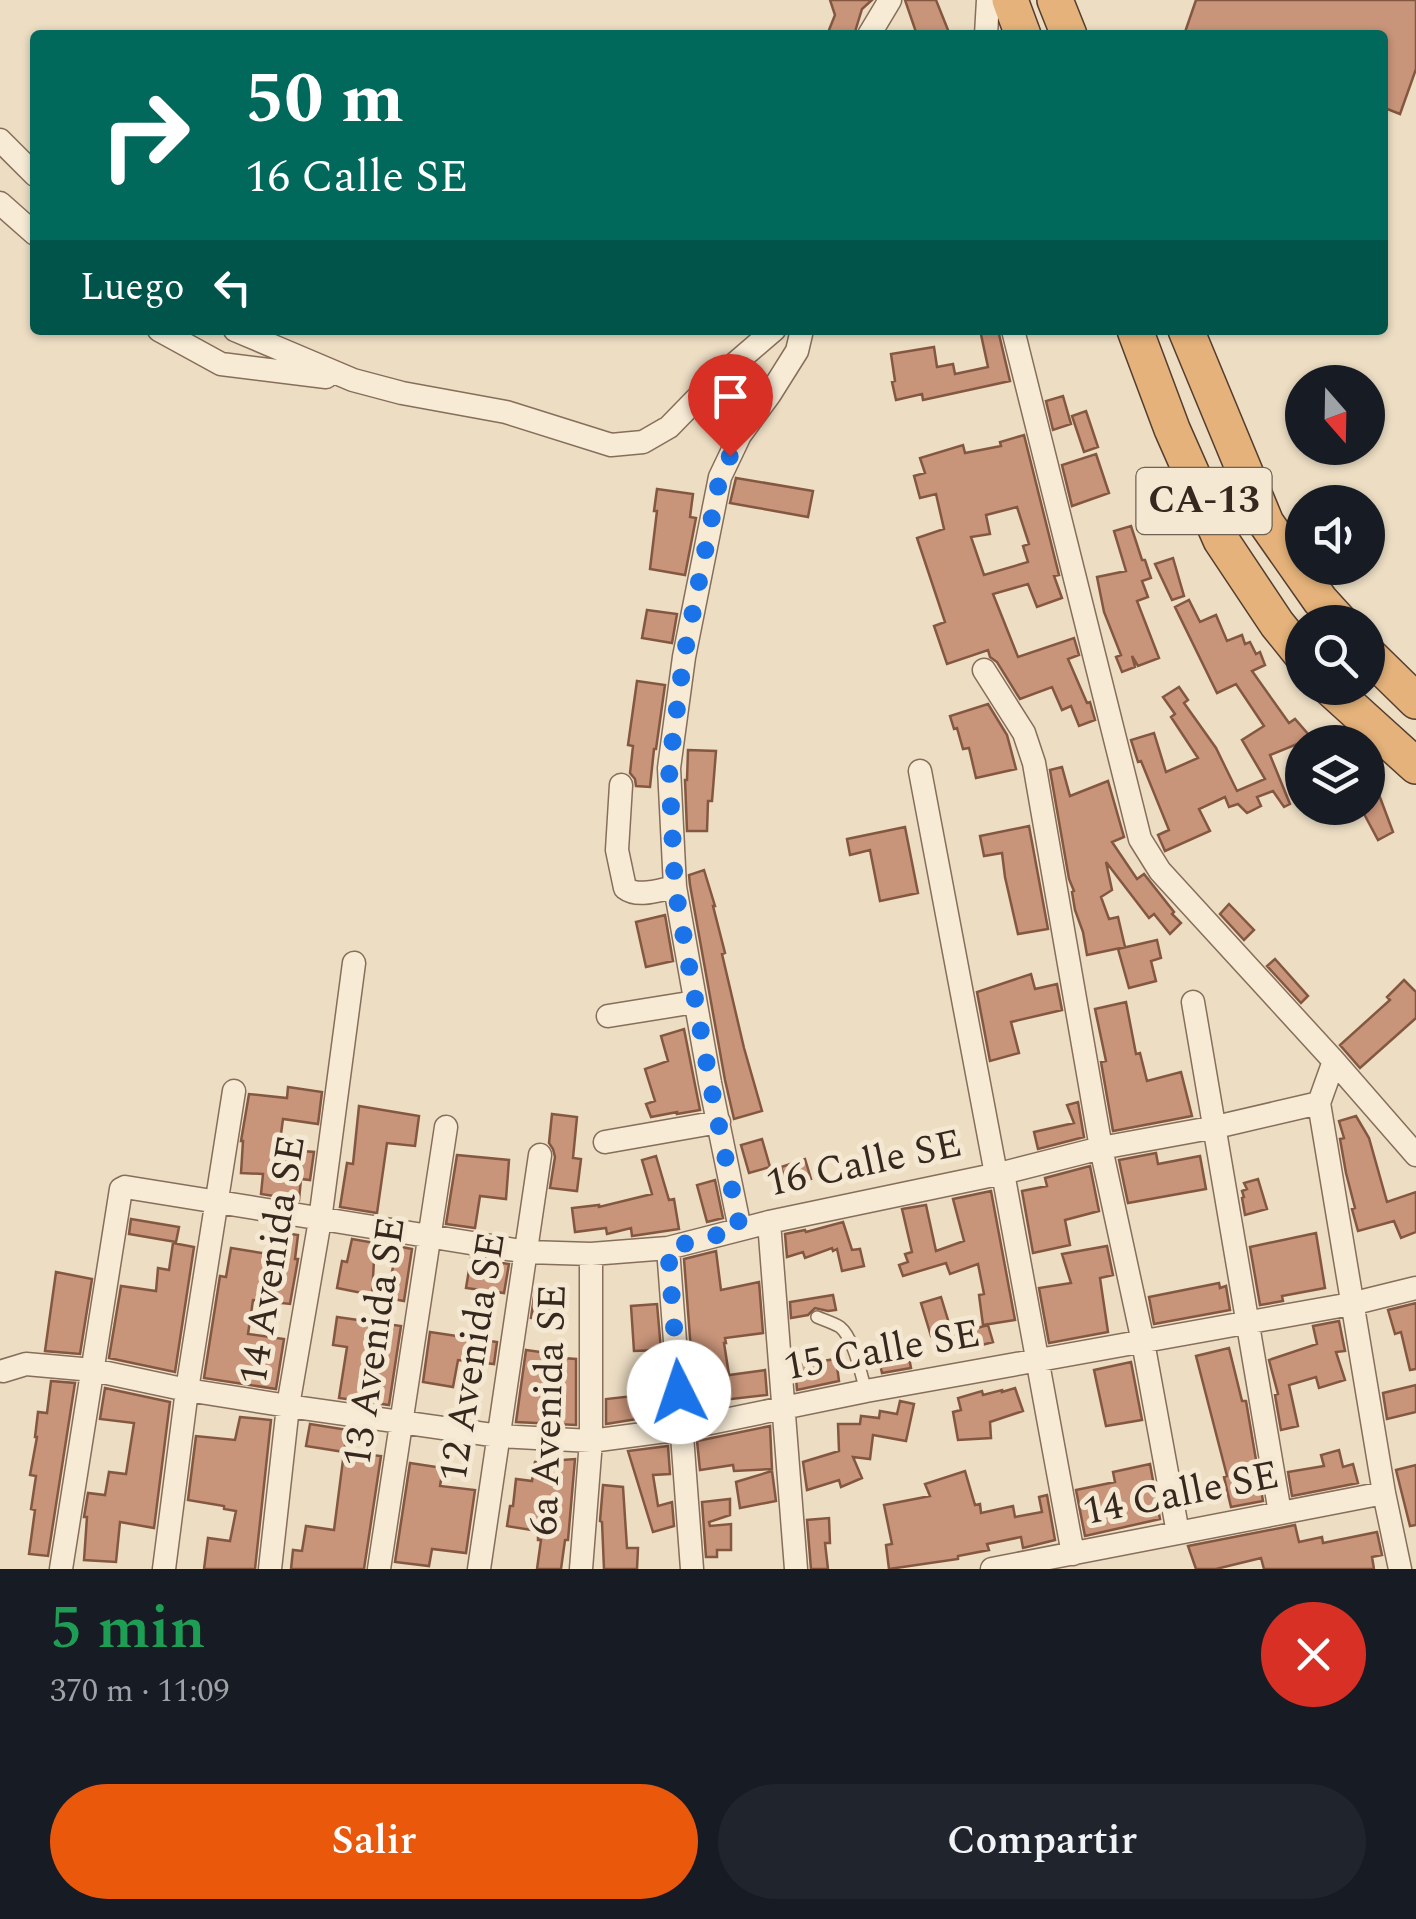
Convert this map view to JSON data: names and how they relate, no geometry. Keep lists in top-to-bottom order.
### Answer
{
  "streets": {
    "highway": ["CA-13"],
    "street": [
      "16 Calle SE",
      "14 Avenida SE",
      "13 Avenida SE",
      "15 Calle SE",
      "12 Avenida SE",
      "6a Avenida SE",
      "14 Calle SE"
    ]
  },
  "crossings": [
    ["16 Calle SE", "14 Avenida SE"],
    ["16 Calle SE", "13 Avenida SE"],
    ["16 Calle SE", "15 Calle SE"],
    ["16 Calle SE", "12 Avenida SE"],
    ["16 Calle SE", "6a Avenida SE"],
    ["14 Avenida SE", "15 Calle SE"],
    ["13 Avenida SE", "15 Calle SE"],
    ["15 Calle SE", "12 Avenida SE"],
    ["15 Calle SE", "6a Avenida SE"]
  ],
  "north": "bottom",
  "page": {
    "turn": ["50 m", "16 Calle SE"],
    "then": "Luego",
    "heading": ["5 min", "370 m · 11:09"],
    "buttons": ["Salir", "Compartir"]
  }
}
